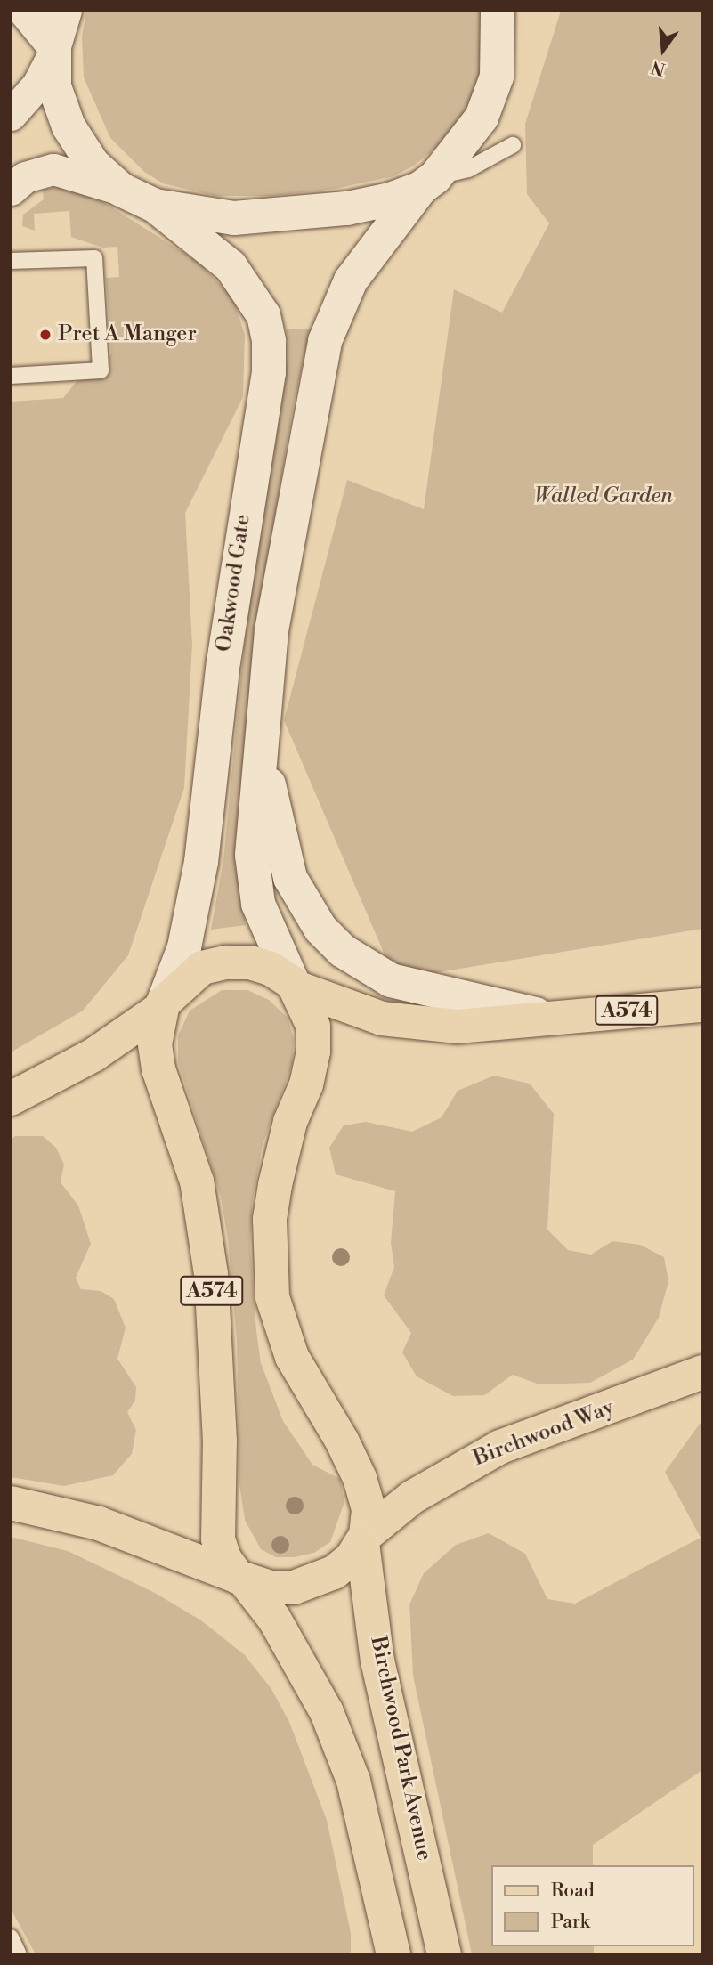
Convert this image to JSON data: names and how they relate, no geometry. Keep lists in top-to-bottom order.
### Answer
{
  "streets": {
    "main road": ["A574", "Birchwood Way", "Birchwood Park Avenue"],
    "street": ["Oakwood Gate"]
  },
  "crossings": [
    ["Oakwood Gate", "A574"],
    ["A574", "Birchwood Way"],
    ["A574", "Birchwood Park Avenue"],
    ["Birchwood Way", "Birchwood Park Avenue"]
  ],
  "parks": ["Walled Garden"],
  "places": ["Pret A Manger"],
  "legend": ["Road", "Park"],
  "north": "bottom"
}
